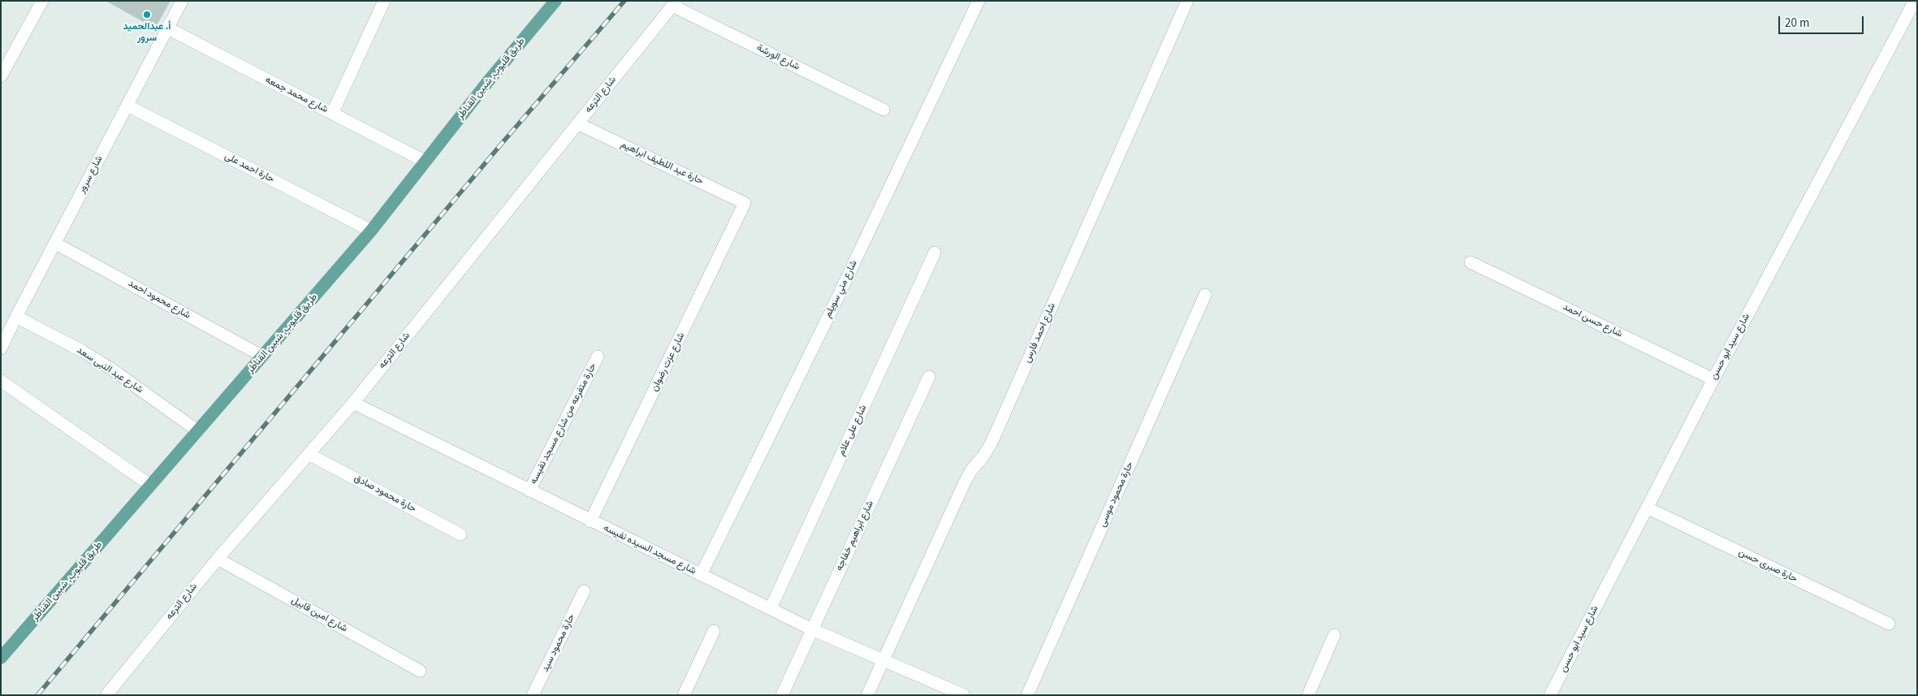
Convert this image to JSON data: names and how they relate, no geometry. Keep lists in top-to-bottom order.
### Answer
{
  "streets": {
    "main road": ["طريق قليوب, شبين القناطر"],
    "street": [
      "شارع الورشة",
      "شارع محمد جمعه",
      "شارع الترعه",
      "حارة عبد اللطيف ابراهيم",
      "حارة احمد على",
      "شارع سرور",
      "شارع مني سويلم",
      "شارع محمود احمد",
      "شارع حسن احمد",
      "شارع احمد فارس",
      "شارع سيد ابو حسن",
      "شارع عزت رضوان",
      "شارع عبد النبى سعد",
      "حارة متفرعه من شارع مسجد نفيسه",
      "شارع على علام",
      "حارة محمود صادق",
      "حارة محمود موسى",
      "شارع ابراهيم خفاجه",
      "شارع مسجد السيده نفيسه",
      "حارة صبرى حسن",
      "شارع امين قابيل",
      "حارة محمود سيد"
    ]
  },
  "crossings": [
    ["شارع الورشة", "شارع الترعه"],
    ["طريق قليوب, شبين القناطر", "شارع محمد جمعه"],
    ["طريق قليوب, شبين القناطر", "حارة احمد على"],
    ["طريق قليوب, شبين القناطر", "شارع محمود احمد"],
    ["طريق قليوب, شبين القناطر", "شارع عبد النبى سعد"],
    ["شارع محمد جمعه", "شارع سرور"],
    ["شارع الترعه", "حارة عبد اللطيف ابراهيم"],
    ["شارع الترعه", "حارة محمود صادق"],
    ["شارع الترعه", "شارع مسجد السيده نفيسه"],
    ["شارع الترعه", "شارع امين قابيل"],
    ["حارة عبد اللطيف ابراهيم", "شارع عزت رضوان"],
    ["حارة احمد على", "شارع سرور"],
    ["شارع سرور", "شارع محمود احمد"],
    ["شارع سرور", "شارع عبد النبى سعد"],
    ["شارع مني سويلم", "شارع مسجد السيده نفيسه"],
    ["شارع حسن احمد", "شارع سيد ابو حسن"],
    ["شارع احمد فارس", "شارع مسجد السيده نفيسه"],
    ["شارع سيد ابو حسن", "حارة صبرى حسن"],
    ["شارع عزت رضوان", "شارع مسجد السيده نفيسه"],
    ["حارة متفرعه من شارع مسجد نفيسه", "شارع مسجد السيده نفيسه"],
    ["شارع على علام", "شارع مسجد السيده نفيسه"],
    ["شارع ابراهيم خفاجه", "شارع مسجد السيده نفيسه"]
  ],
  "places": ["أ. عبدالحميد سرور"],
  "scale_bar": "20 m"
}
